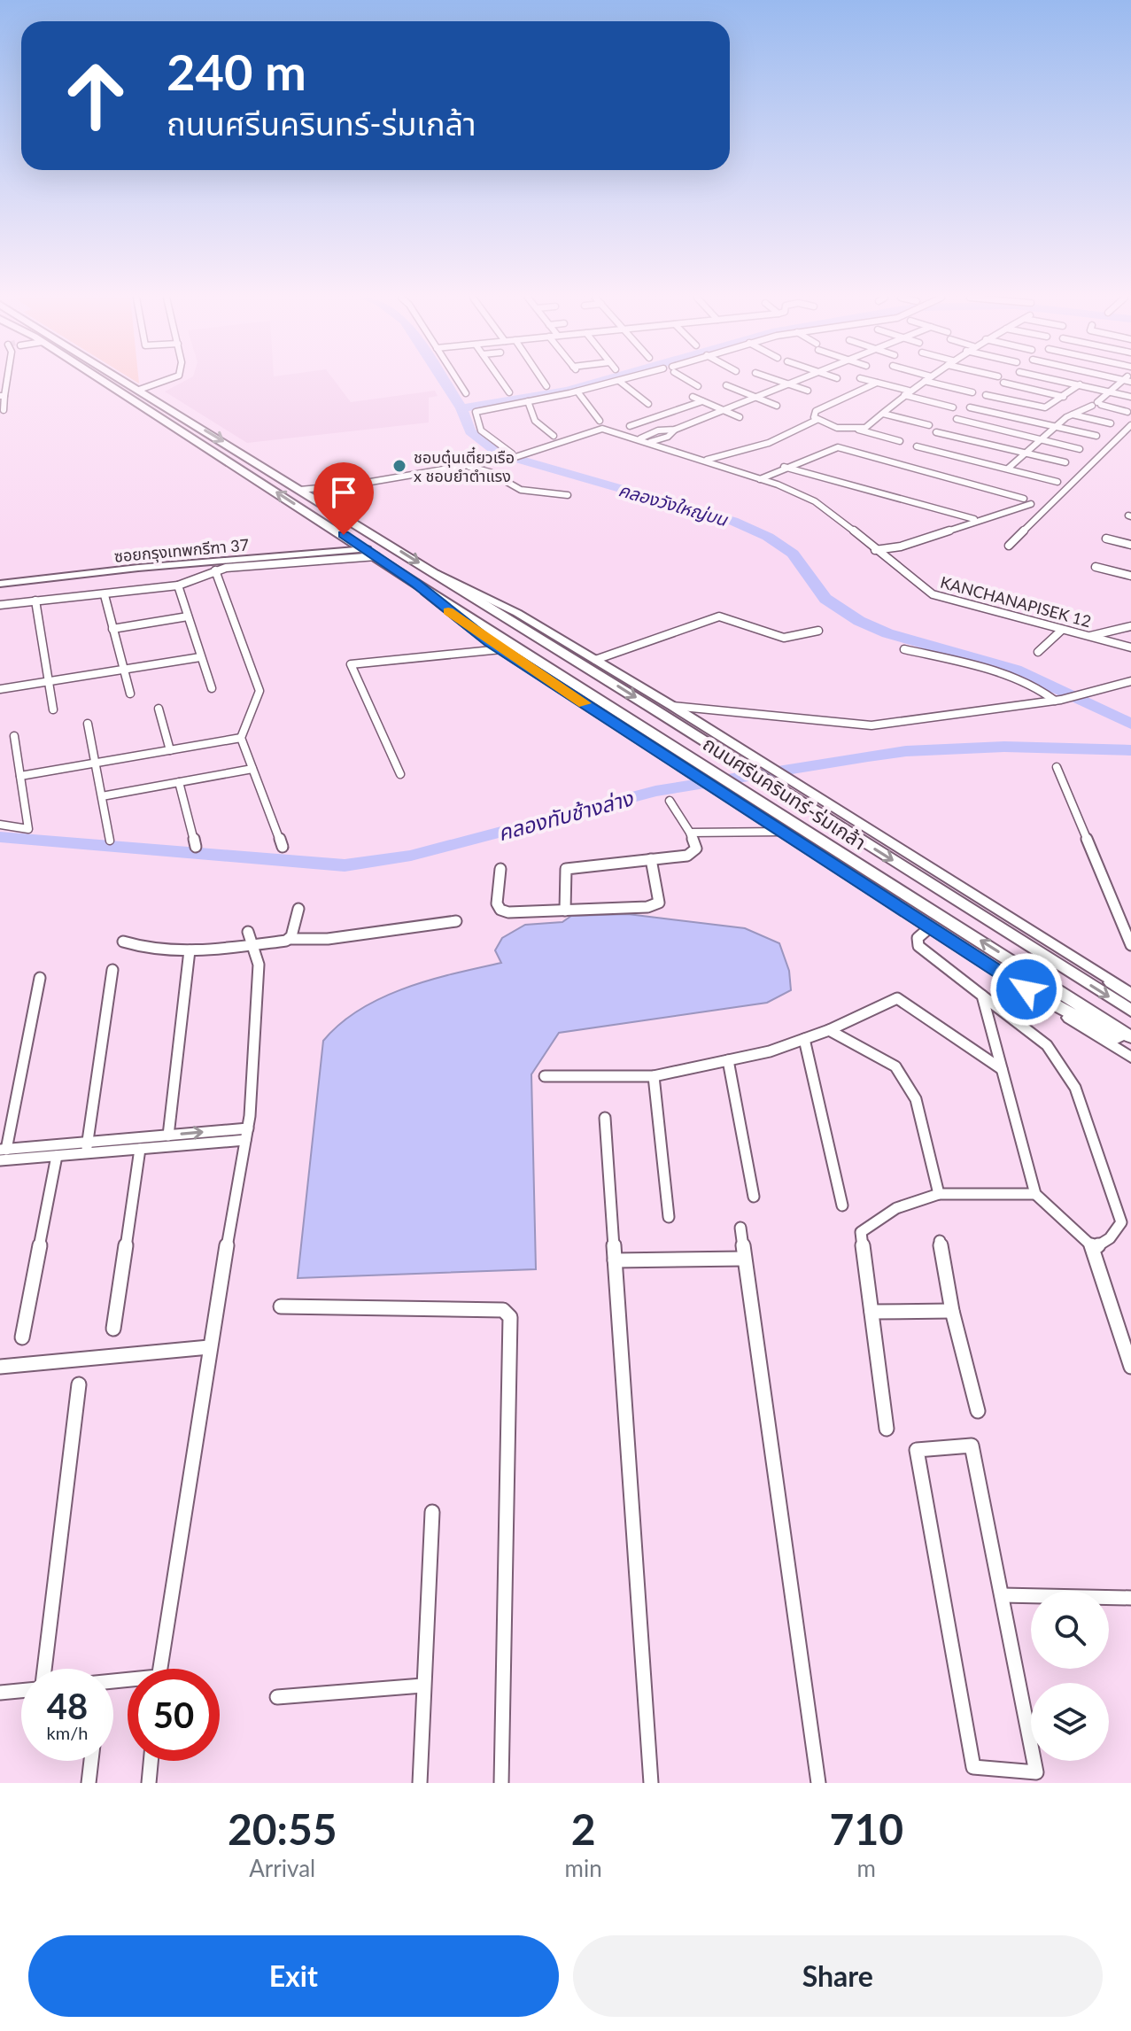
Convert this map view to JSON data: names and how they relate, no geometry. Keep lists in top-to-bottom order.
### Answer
{
  "streets": {
    "main road": ["ซอยกรุงเทพกรีฑา 37", "ถนนศรีนครินทร์-ร่มเกล้า"],
    "street": ["KANCHANAPISEK 12"]
  },
  "crossings": [
    ["ซอยกรุงเทพกรีฑา 37", "ถนนศรีนครินทร์-ร่มเกล้า"],
    ["KANCHANAPISEK 12", "ถนนศรีนครินทร์-ร่มเกล้า"]
  ],
  "water": ["คลองวังใหญ่บน", "คลองทับช้างล่าง"],
  "places": ["ชอบตุ๋นเตี๋ยวเรือ x ชอบยำตำแรง"],
  "page": {
    "turn": ["240 m", "ถนนศรีนครินทร์-ร่มเกล้า"],
    "speed": "48 km/h",
    "limit": "50",
    "eta": [
      "20:55",
      "Arrival",
      "2",
      "min",
      "710",
      "m"
    ],
    "buttons": ["Exit", "Share"]
  }
}
